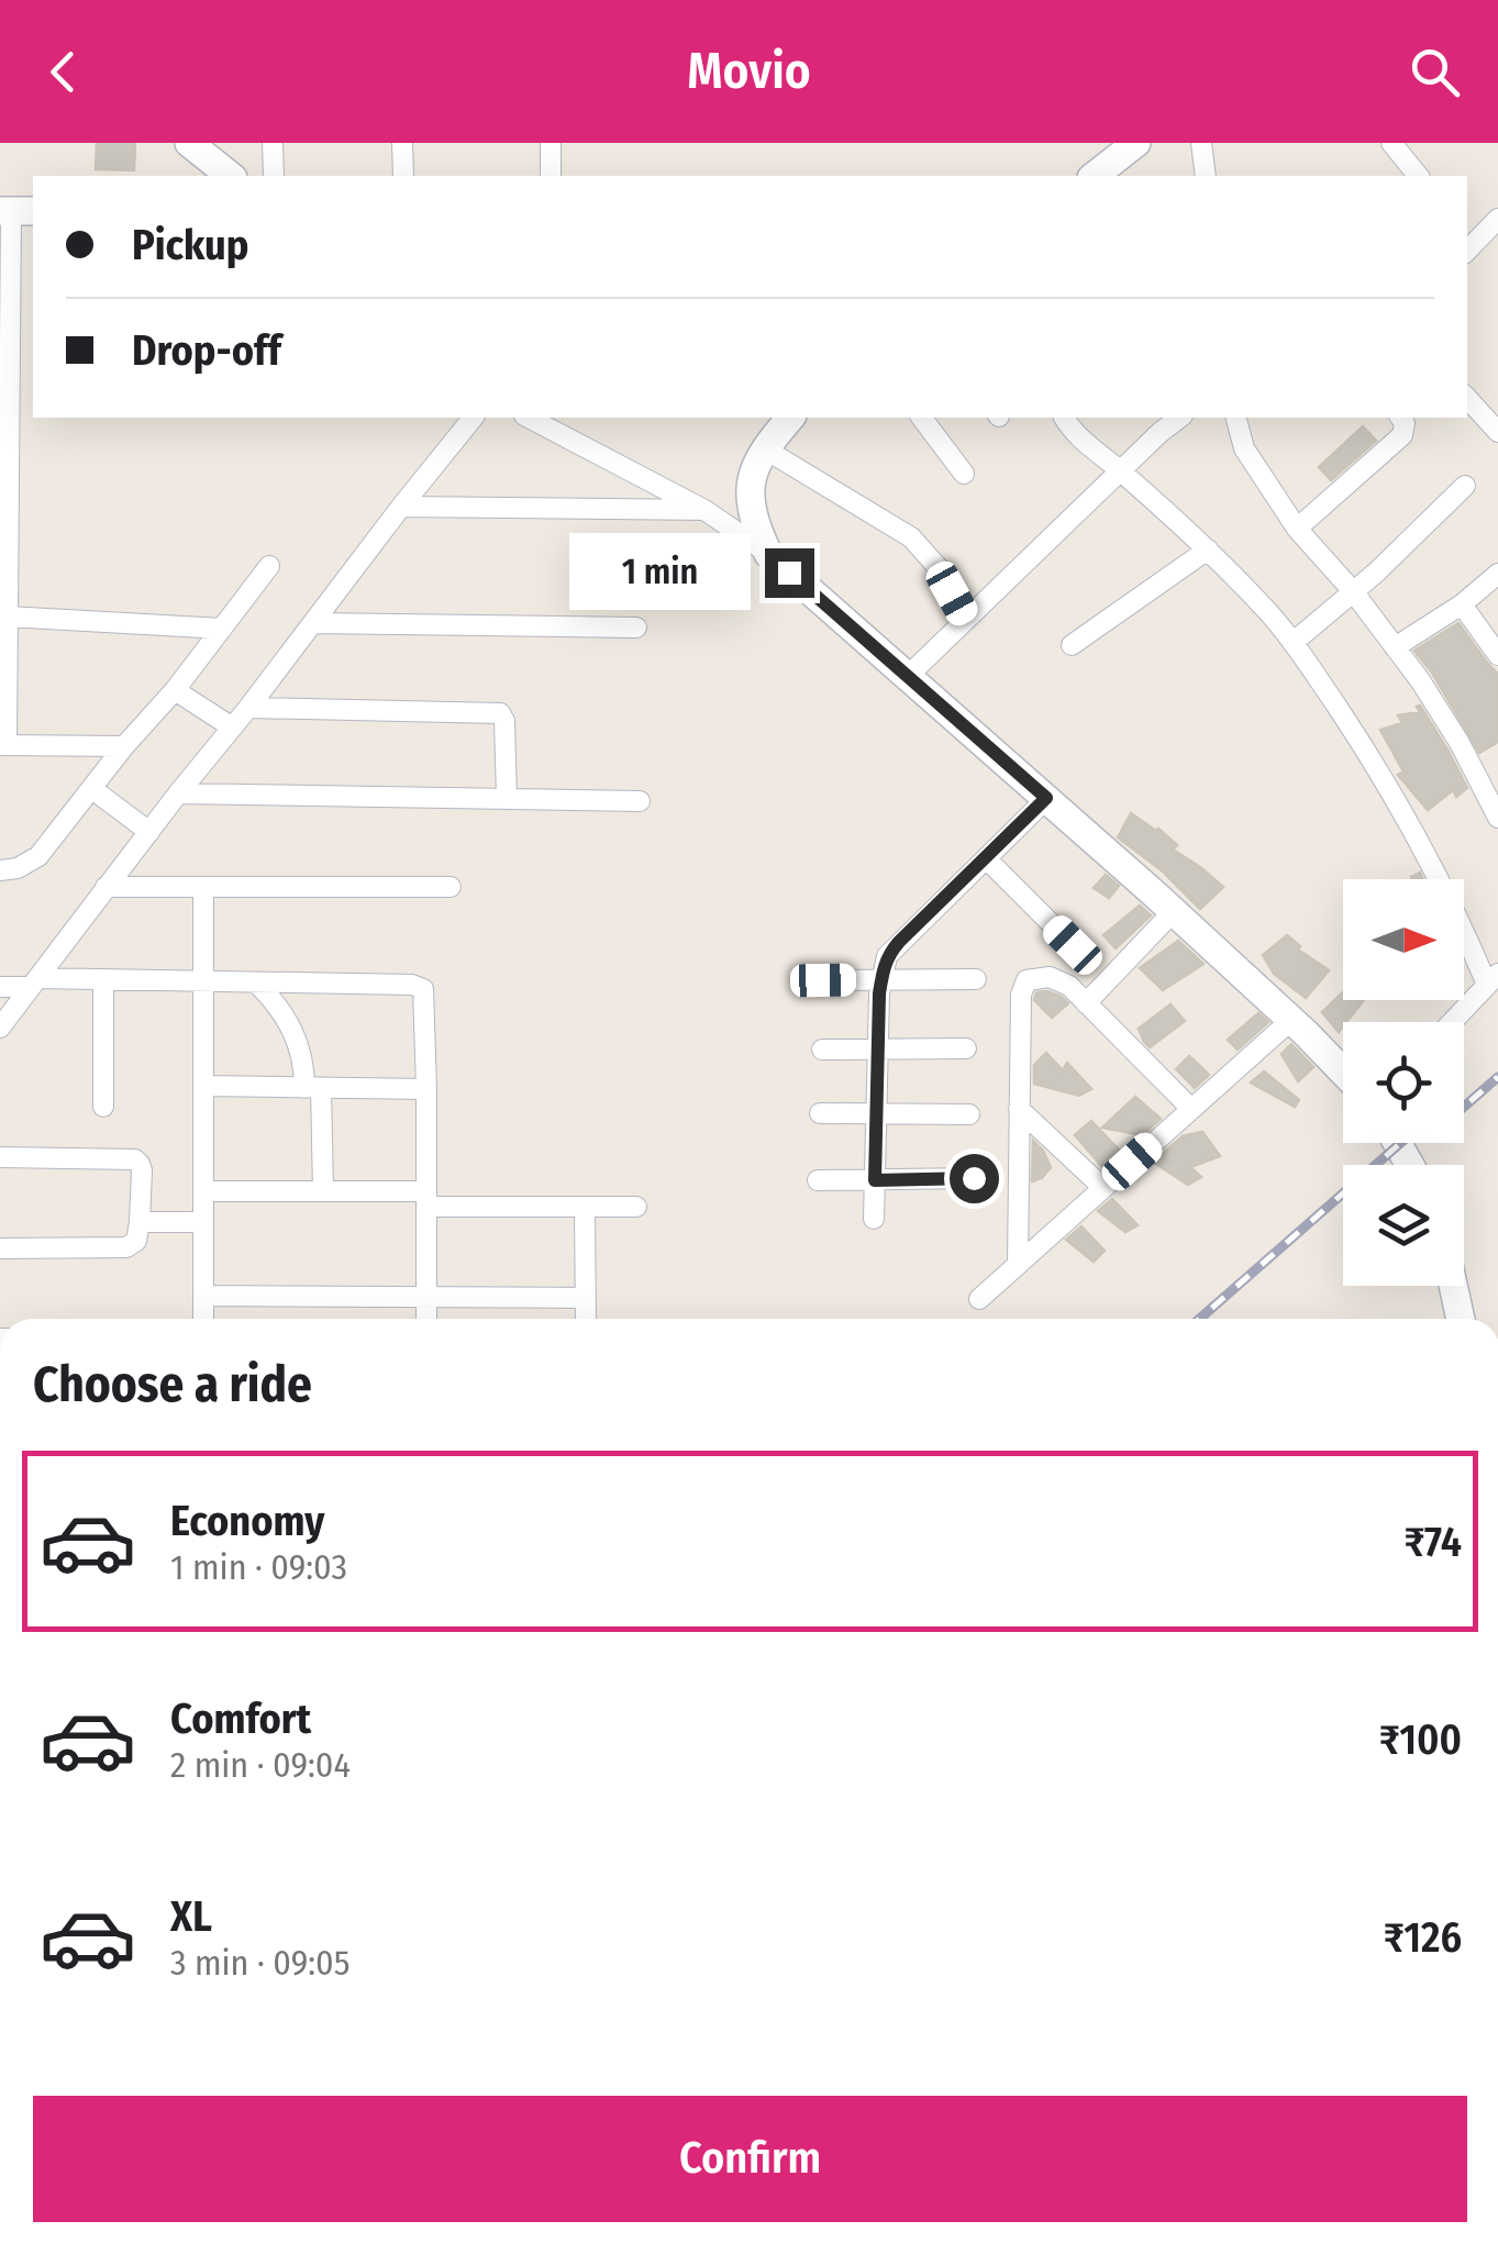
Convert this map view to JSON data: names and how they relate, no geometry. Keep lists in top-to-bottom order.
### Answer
{
  "north": "right",
  "page": {
    "header": "Movio",
    "banner": ["Pickup", "Drop-off"],
    "bubble": "1 min",
    "heading": "Choose a ride",
    "list": [
      {
        "name": "Economy",
        "note": "1 min · 09:03",
        "value": "₹74"
      },
      {
        "name": "Comfort",
        "note": "2 min · 09:04",
        "value": "₹100"
      },
      {
        "name": "XL",
        "note": "3 min · 09:05",
        "value": "₹126"
      }
    ],
    "buttons": "Confirm"
  }
}
